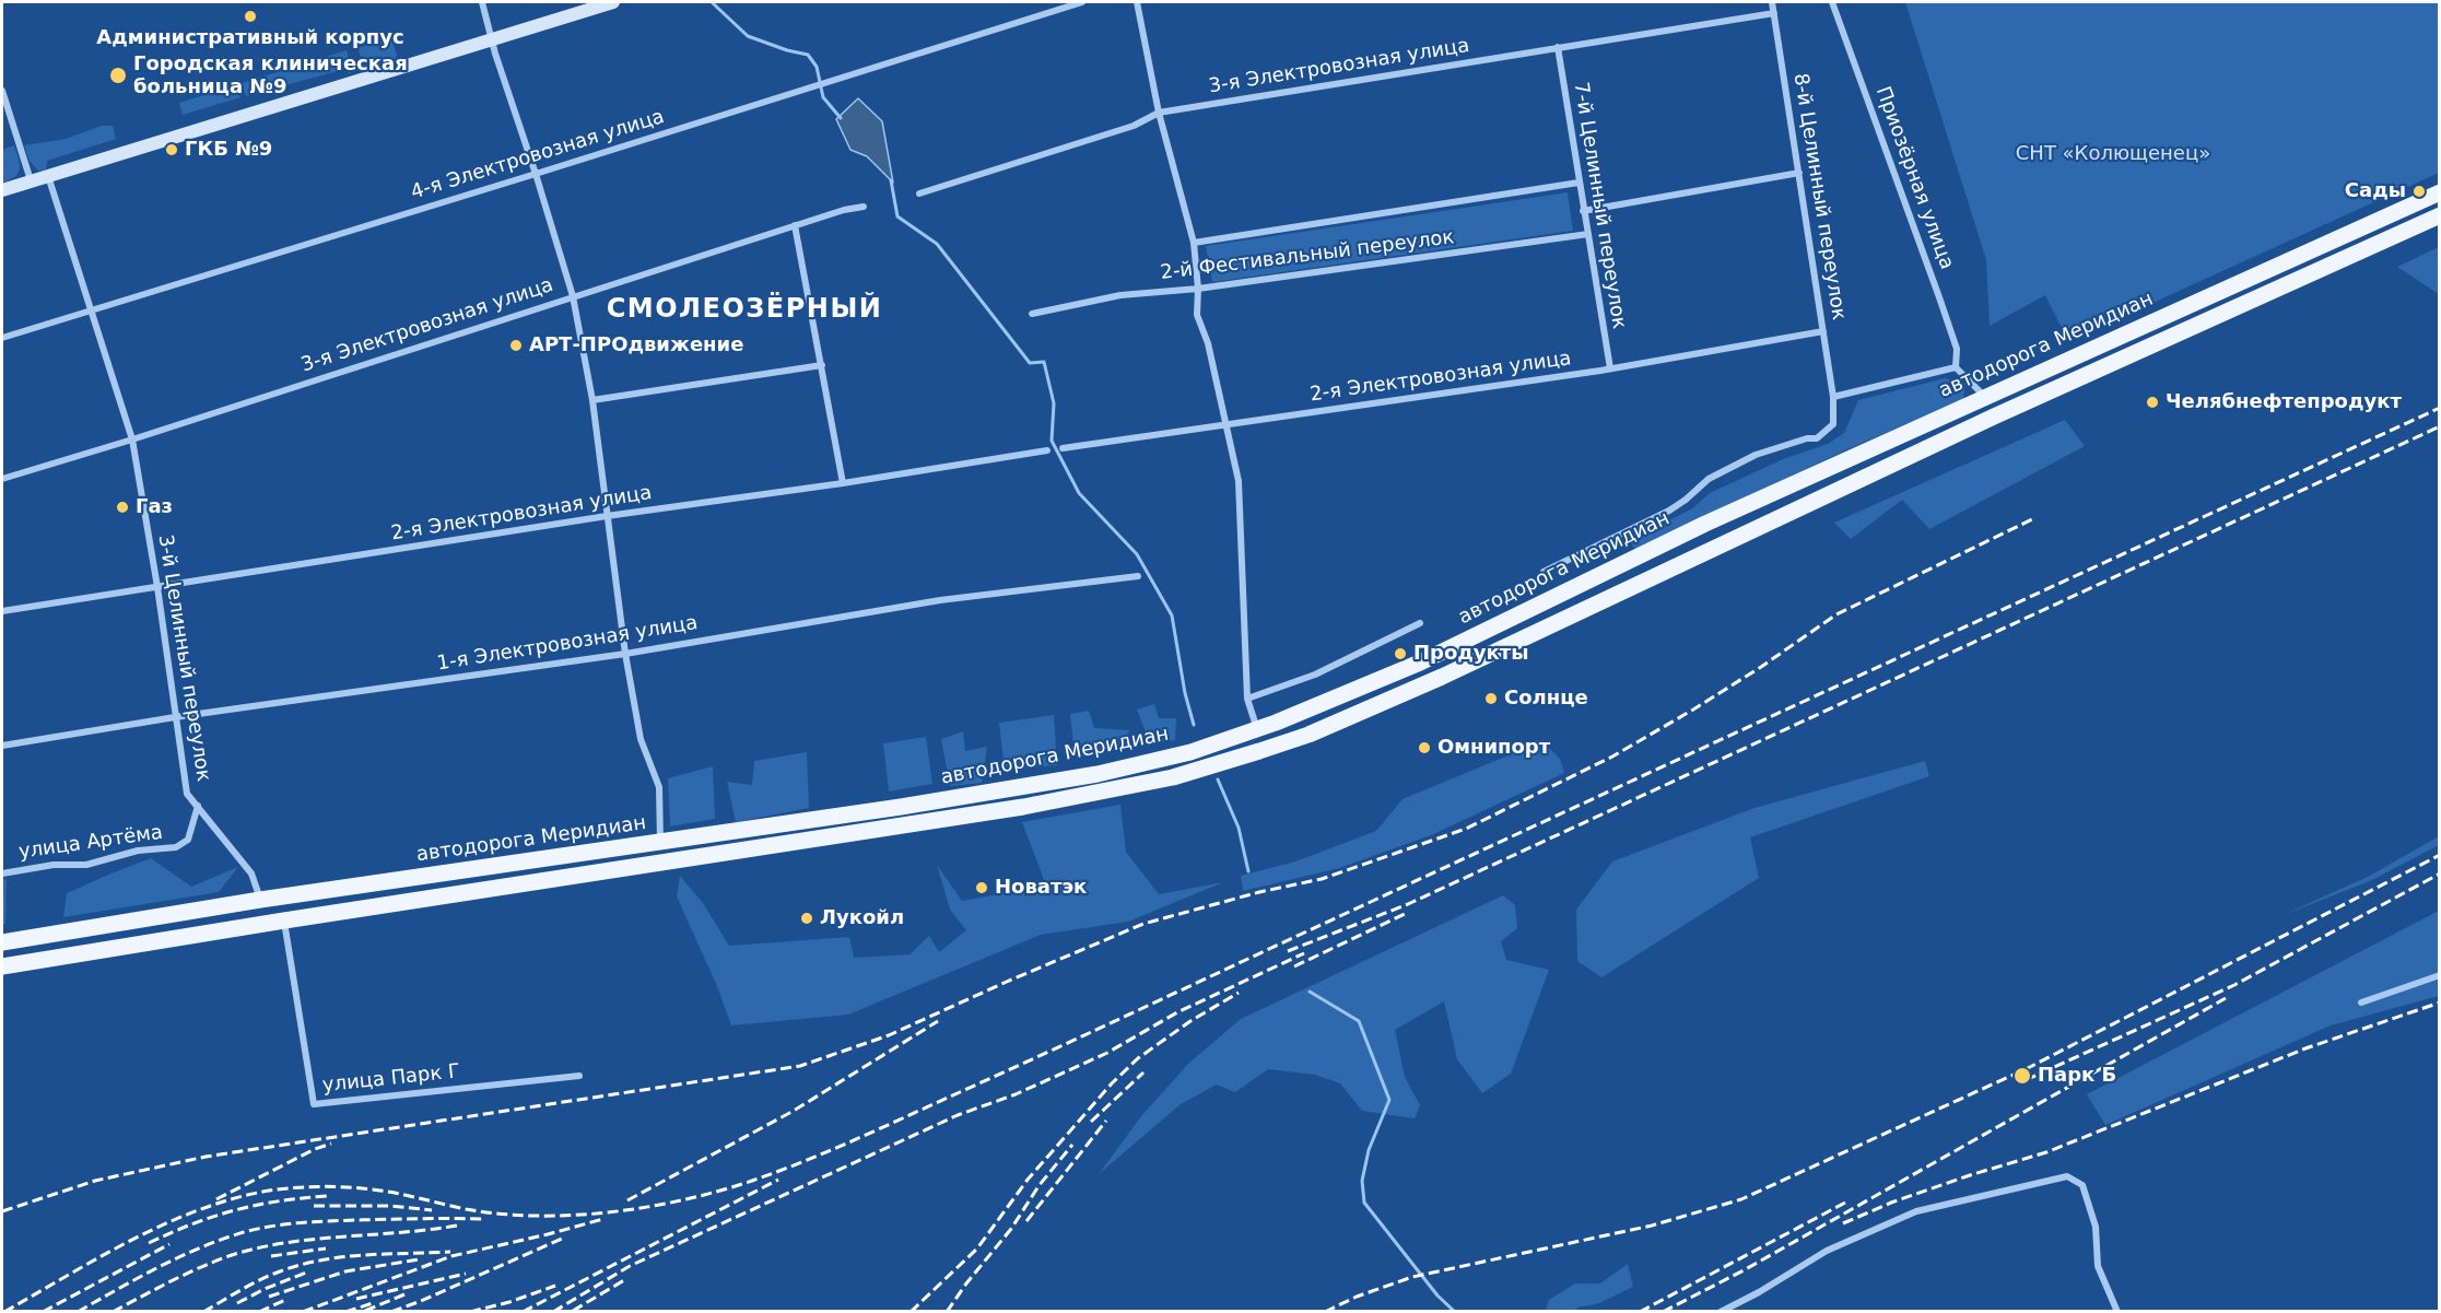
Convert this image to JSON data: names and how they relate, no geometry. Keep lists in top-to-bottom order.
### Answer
{
  "streets": {
    "main road": ["автодорога Меридиан"],
    "street": [
      "3-я Электровозная улица",
      "4-я Электровозная улица",
      "Приозёрная улица",
      "8-й Целинный переулок",
      "7-й Целинный переулок",
      "2-й Фестивальный переулок",
      "2-я Электровозная улица",
      "1-я Электровозная улица",
      "3-й Целинный переулок",
      "улица Артёма",
      "улица Парк Г"
    ]
  },
  "crossings": [
    ["3-я Электровозная улица", "8-й Целинный переулок"],
    ["3-я Электровозная улица", "7-й Целинный переулок"],
    ["3-я Электровозная улица", "3-й Целинный переулок"],
    ["4-я Электровозная улица", "3-й Целинный переулок"],
    ["8-й Целинный переулок", "2-я Электровозная улица"],
    ["7-й Целинный переулок", "2-й Фестивальный переулок"],
    ["7-й Целинный переулок", "2-я Электровозная улица"],
    ["автодорога Меридиан", "3-й Целинный переулок"],
    ["автодорога Меридиан", "улица Парк Г"],
    ["2-я Электровозная улица", "3-й Целинный переулок"],
    ["1-я Электровозная улица", "3-й Целинный переулок"],
    ["3-й Целинный переулок", "улица Артёма"]
  ],
  "districts": ["СМОЛЕОЗЁРНЫЙ"],
  "parks": ["СНТ «Колющенец»"],
  "places": [
    "Административный корпус",
    "Городская клиническая больница №9",
    "ГКБ №9",
    "Сады",
    "АРТ-ПРОдвижение",
    "Челябнефтепродукт",
    "Газ",
    "Продукты",
    "Солнце",
    "Омнипорт",
    "Новатэк",
    "Лукойл",
    "Парк Б"
  ]
}
